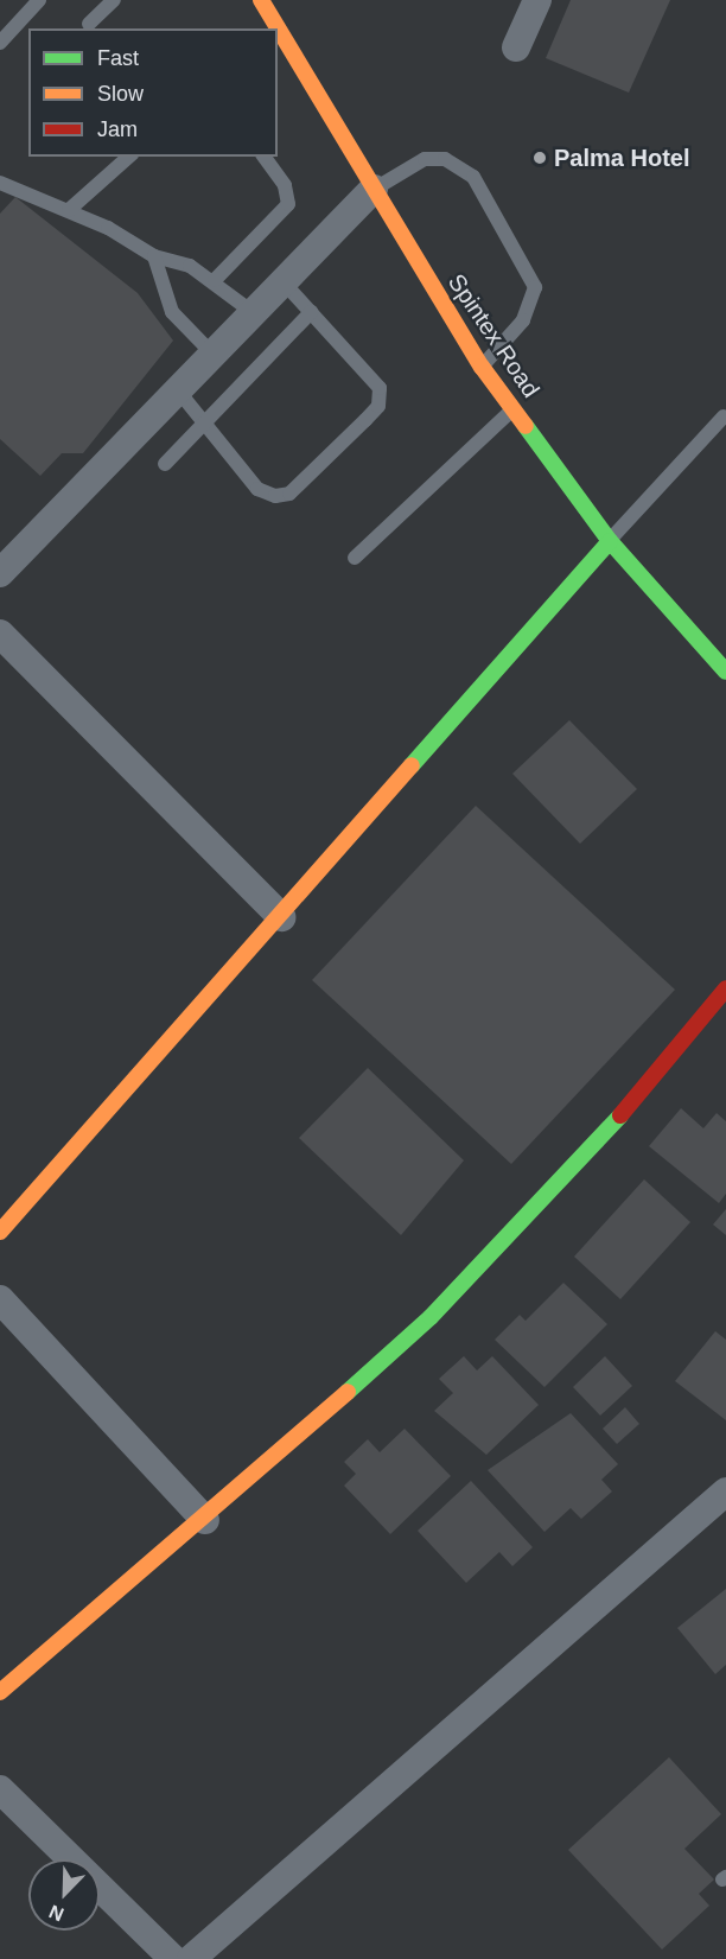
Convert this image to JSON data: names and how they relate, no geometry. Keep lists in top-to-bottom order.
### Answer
{
  "streets": {
    "street": ["Spintex Road"]
  },
  "places": ["Palma Hotel"],
  "legend": ["Fast", "Slow", "Jam"],
  "north": "bottom left"
}
